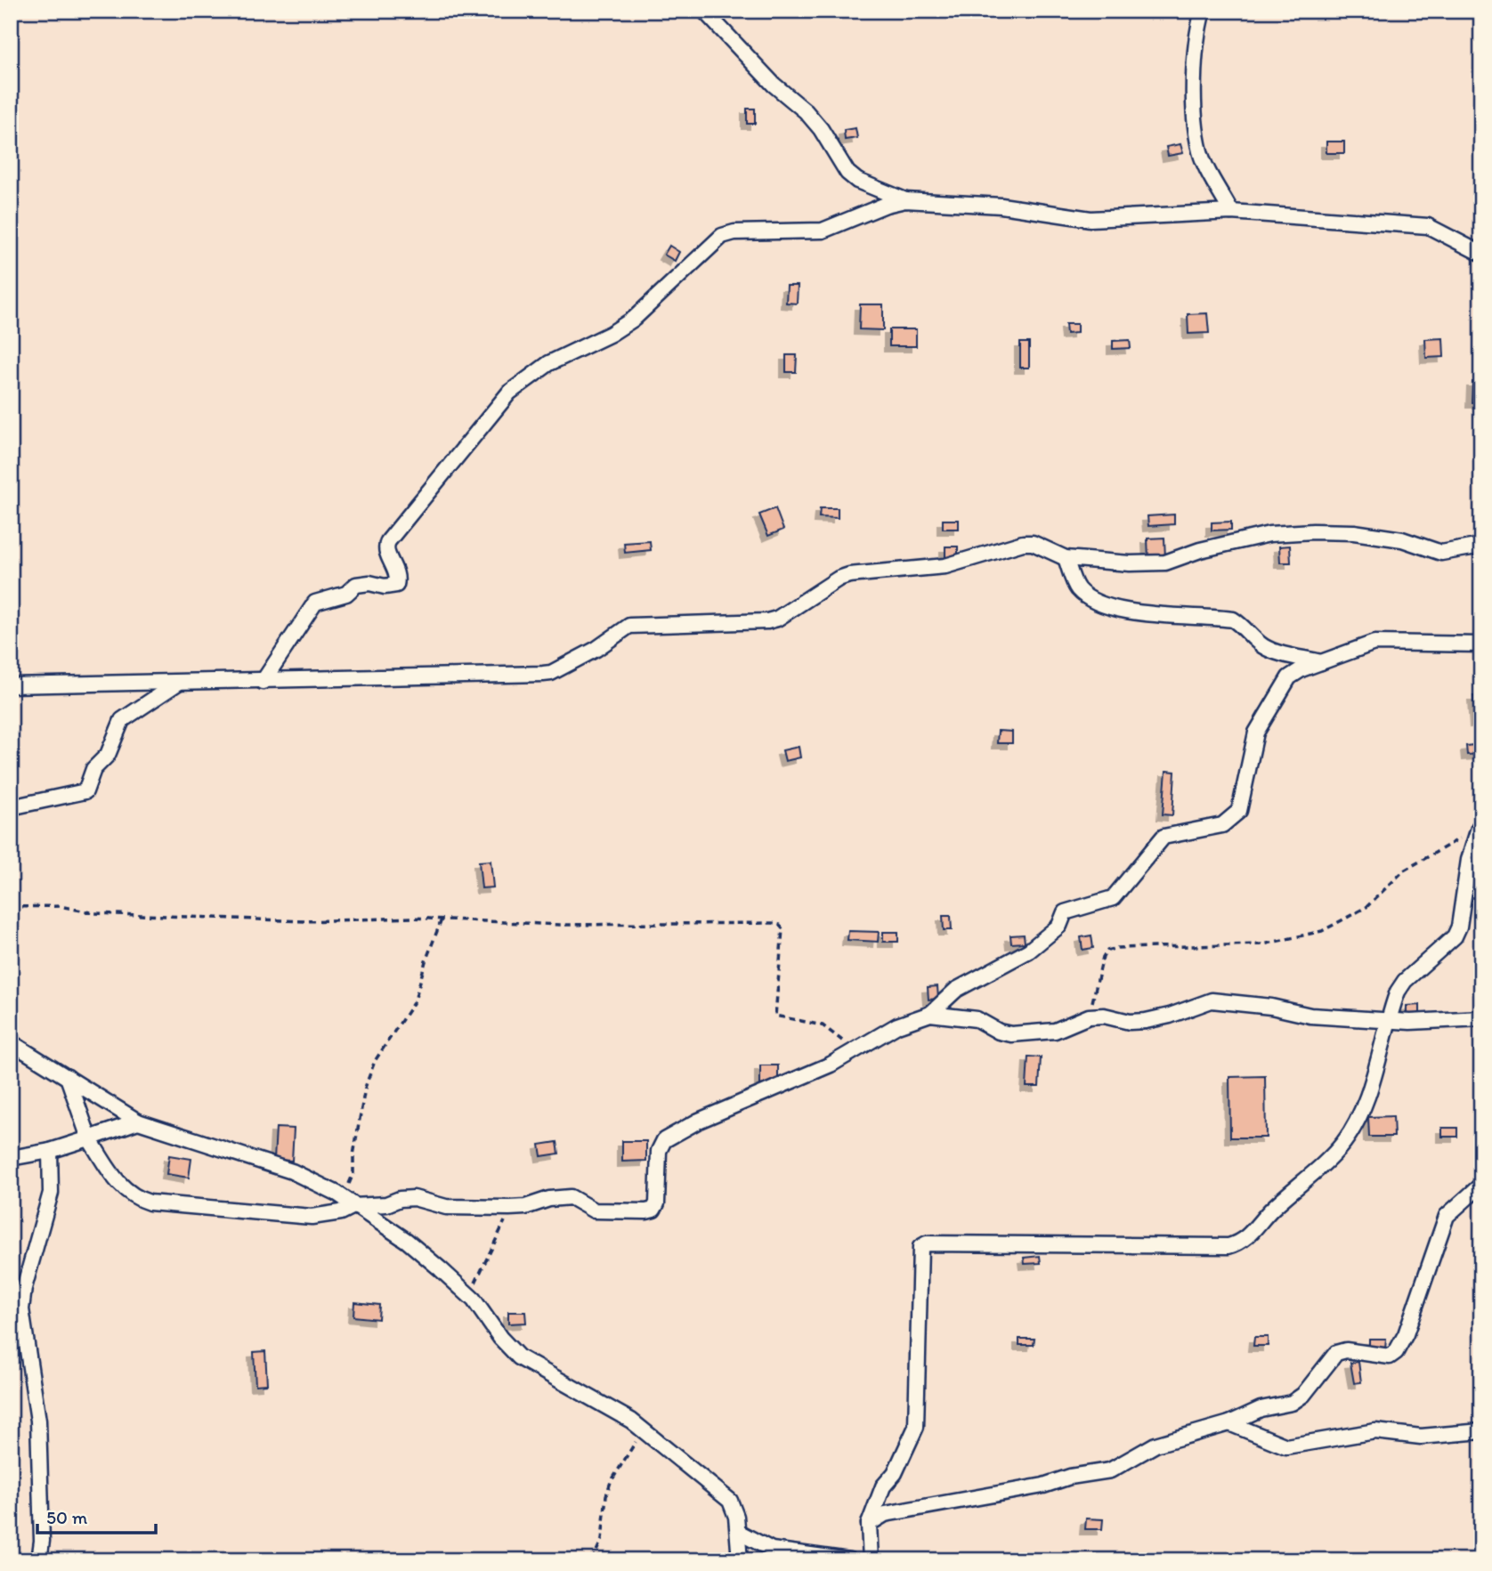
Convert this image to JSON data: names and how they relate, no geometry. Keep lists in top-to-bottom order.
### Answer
{
  "scale_bar": "50 m"
}
